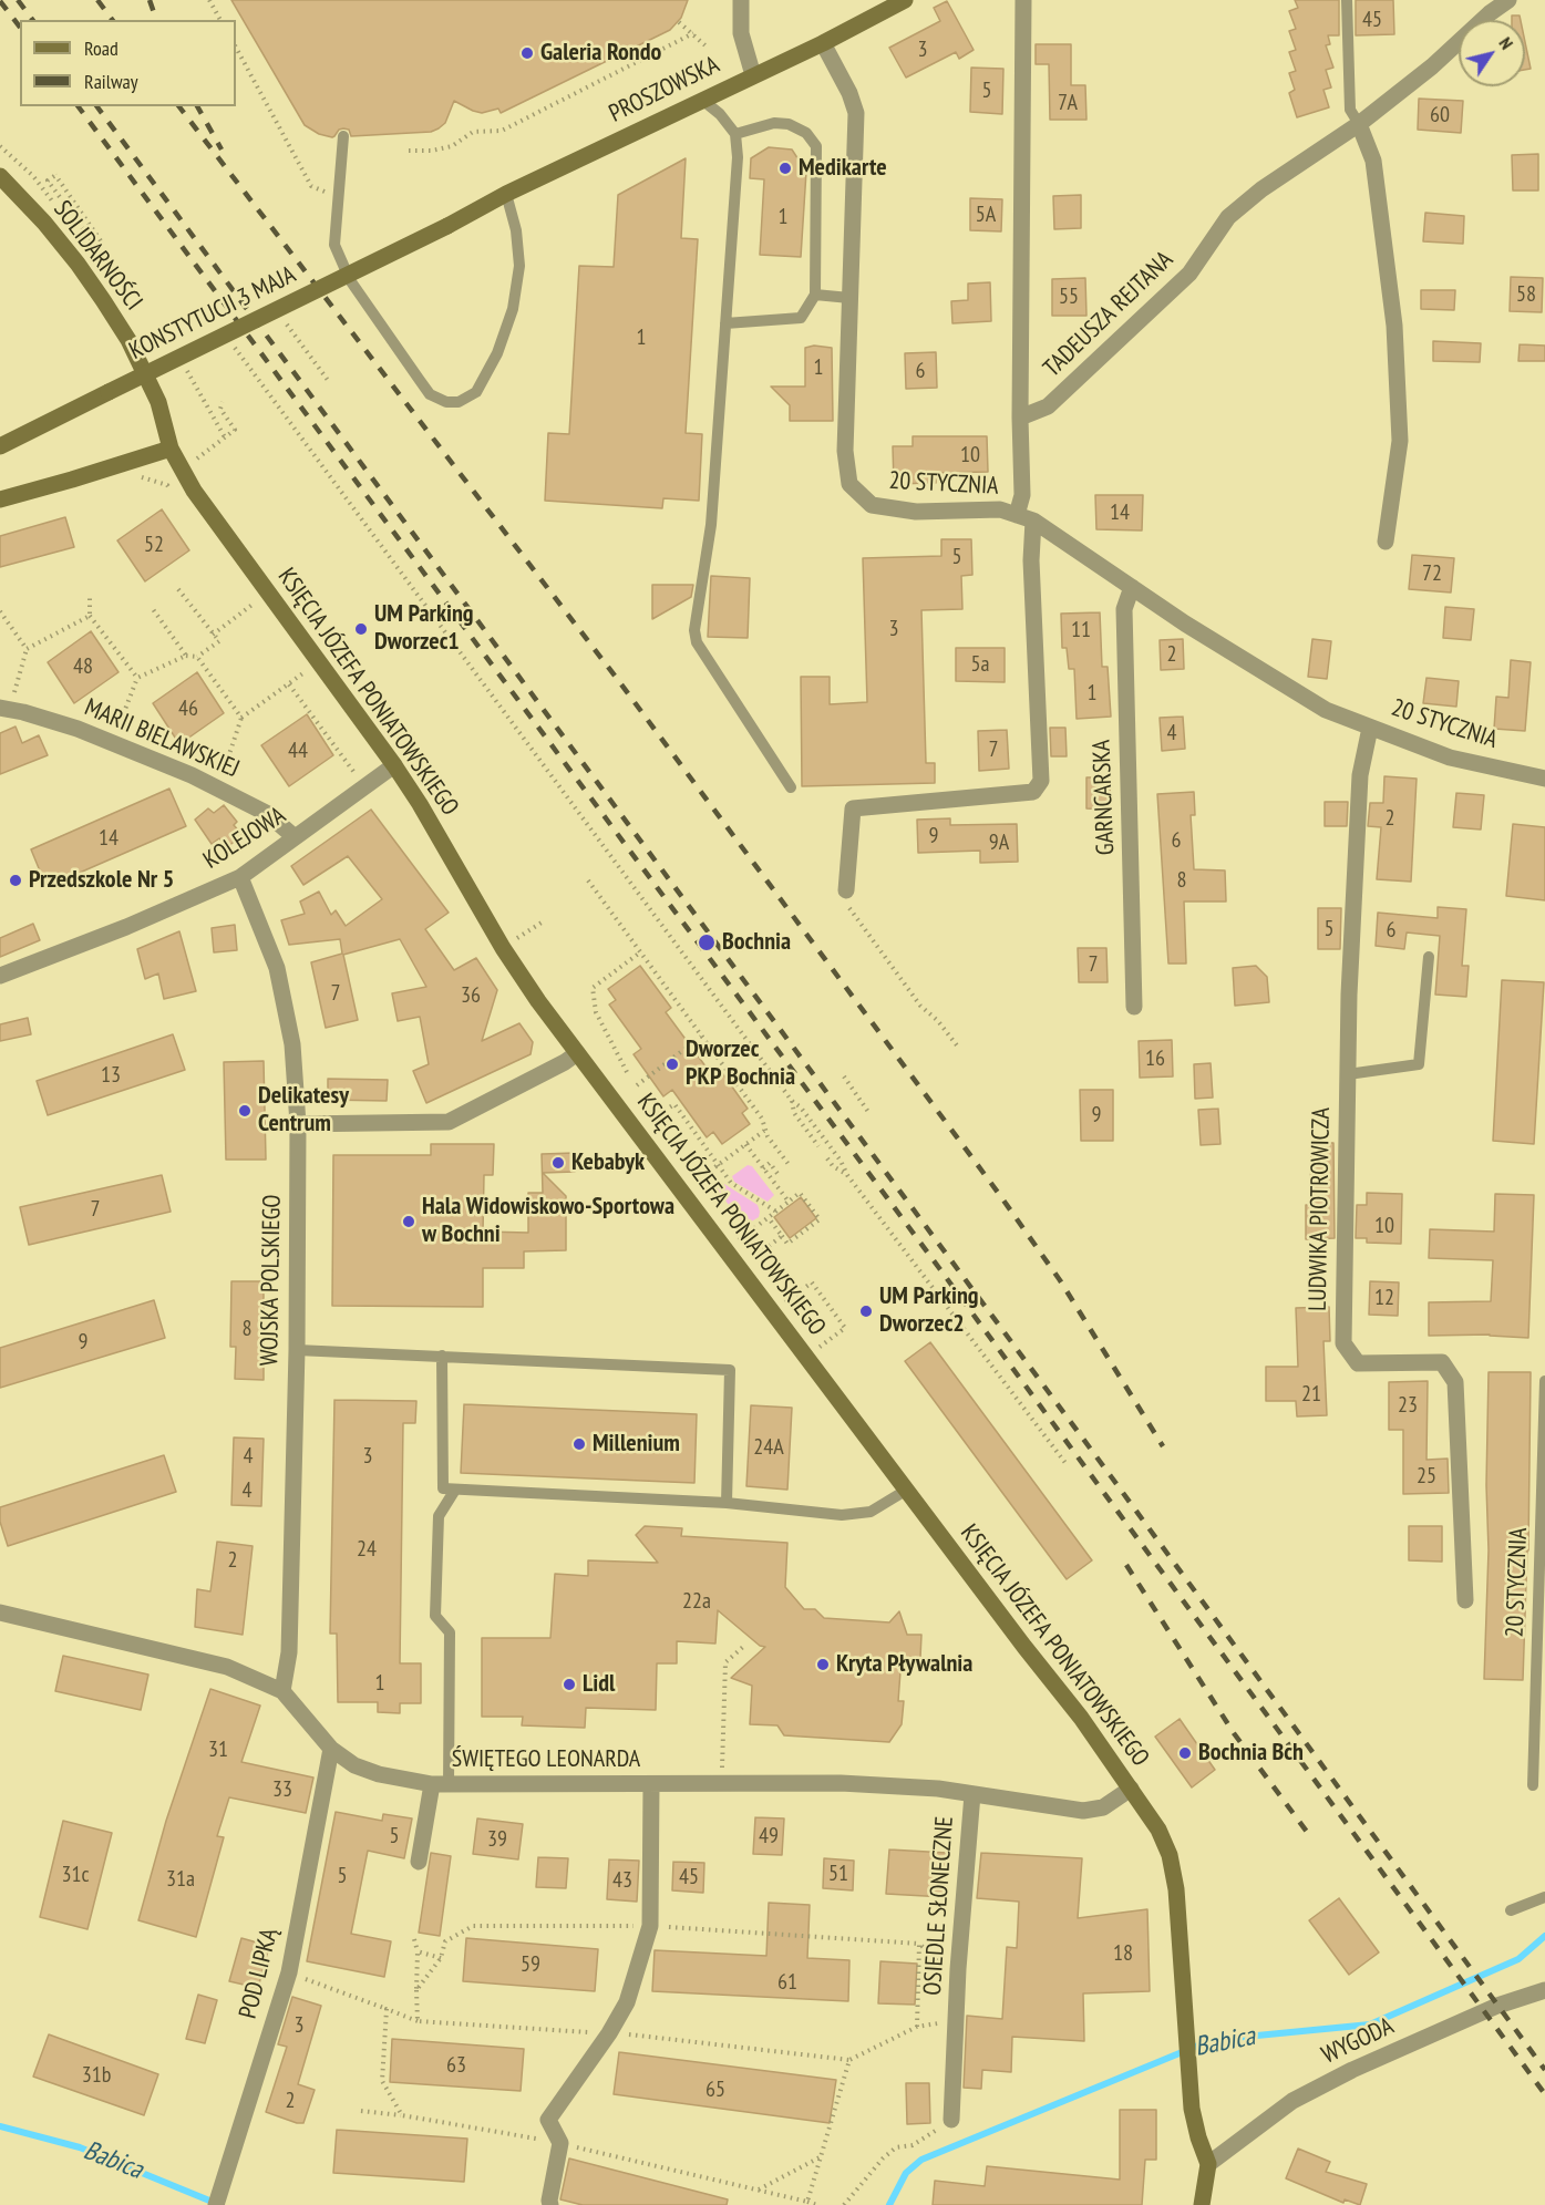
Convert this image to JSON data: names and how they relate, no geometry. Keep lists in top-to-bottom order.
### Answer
{
  "streets": {
    "main road": [
      "PROSZOWSKA",
      "SOLIDARNOŚCI",
      "KONSTYTUCJI 3 MAJA",
      "KSIĘCIA JÓZEFA PONIATOWSKIEGO"
    ],
    "street": [
      "TADEUSZA REJTANA",
      "20 STYCZNIA",
      "MARII BIELAWSKIEJ",
      "GARNCARSKA",
      "KOLEJOWA",
      "LUDWIKA PIOTROWICZA",
      "WOJSKA POLSKIEGO",
      "ŚWIĘTEGO LEONARDA",
      "OSIEDLE SŁONECZNE",
      "POD LIPKĄ",
      "WYGODA"
    ]
  },
  "crossings": [
    ["PROSZOWSKA", "KONSTYTUCJI 3 MAJA"],
    ["PROSZOWSKA", "20 STYCZNIA"],
    ["SOLIDARNOŚCI", "KSIĘCIA JÓZEFA PONIATOWSKIEGO"],
    ["20 STYCZNIA", "GARNCARSKA"],
    ["20 STYCZNIA", "LUDWIKA PIOTROWICZA"],
    ["KSIĘCIA JÓZEFA PONIATOWSKIEGO", "KOLEJOWA"],
    ["KSIĘCIA JÓZEFA PONIATOWSKIEGO", "ŚWIĘTEGO LEONARDA"],
    ["KSIĘCIA JÓZEFA PONIATOWSKIEGO", "WYGODA"],
    ["MARII BIELAWSKIEJ", "KOLEJOWA"],
    ["KOLEJOWA", "WOJSKA POLSKIEGO"],
    ["WOJSKA POLSKIEGO", "ŚWIĘTEGO LEONARDA"],
    ["ŚWIĘTEGO LEONARDA", "OSIEDLE SŁONECZNE"],
    ["ŚWIĘTEGO LEONARDA", "POD LIPKĄ"]
  ],
  "water": ["Babica"],
  "places": [
    "Galeria Rondo",
    "Medikarte",
    "UM Parking Dworzec1",
    "Przedszkole Nr 5",
    "Bochnia",
    "Dworzec PKP Bochnia",
    "Delikatesy Centrum",
    "Kebabyk",
    "Hala Widowiskowo-Sportowa w Bochni",
    "UM Parking Dworzec2",
    "Millenium",
    "Kryta Pływalnia",
    "Lidl",
    "Bochnia Bch"
  ],
  "house_numbers": [
    "45",
    "3",
    "5",
    "7A",
    "60",
    "5A",
    "1",
    "58",
    "55",
    "1",
    "1",
    "6",
    "10",
    "14",
    "52",
    "5",
    "72",
    "3",
    "11",
    "2",
    "5a",
    "48",
    "1",
    "46",
    "4",
    "7",
    "44",
    "2",
    "9",
    "14",
    "6",
    "9A",
    "8",
    "5",
    "6",
    "7",
    "7",
    "36",
    "16",
    "13",
    "9",
    "7",
    "10",
    "12",
    "8",
    "9",
    "21",
    "23",
    "24A",
    "4",
    "3",
    "25",
    "4",
    "24",
    "2",
    "22a",
    "1",
    "31",
    "33",
    "5",
    "49",
    "39",
    "51",
    "31c",
    "5",
    "45",
    "31a",
    "43",
    "18",
    "59",
    "61",
    "3",
    "63",
    "31b",
    "65",
    "2"
  ],
  "legend": ["Road", "Railway"],
  "north": "top right"
}
